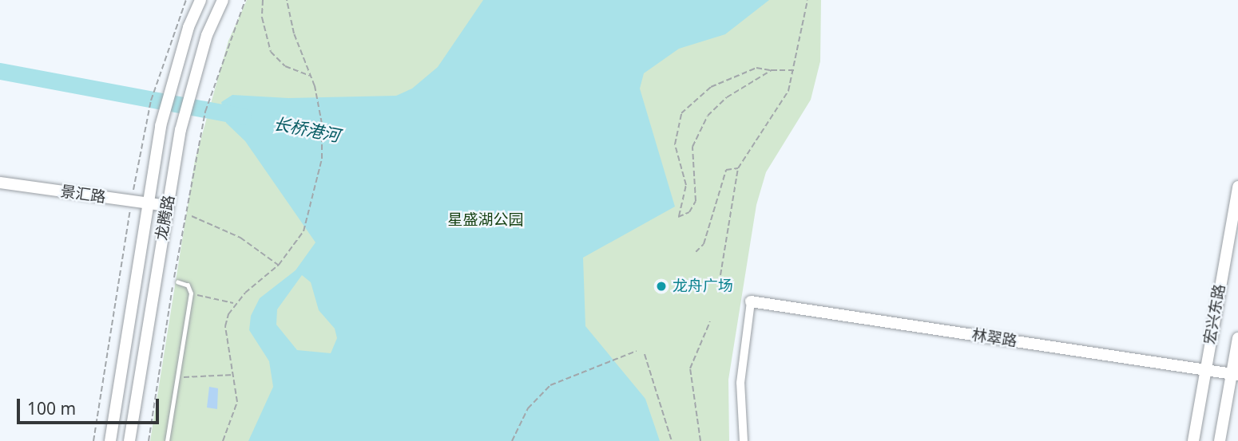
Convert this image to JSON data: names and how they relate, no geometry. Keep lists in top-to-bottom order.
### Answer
{
  "streets": {
    "main road": [
      "景汇路",
      "龙腾路",
      "宏兴东路",
      "林翠路"
    ]
  },
  "crossings": [
    ["景汇路", "龙腾路"],
    ["宏兴东路", "林翠路"]
  ],
  "water": ["长桥港河"],
  "parks": ["星盛湖公园"],
  "places": ["龙舟广场"],
  "scale_bar": "100 m"
}
